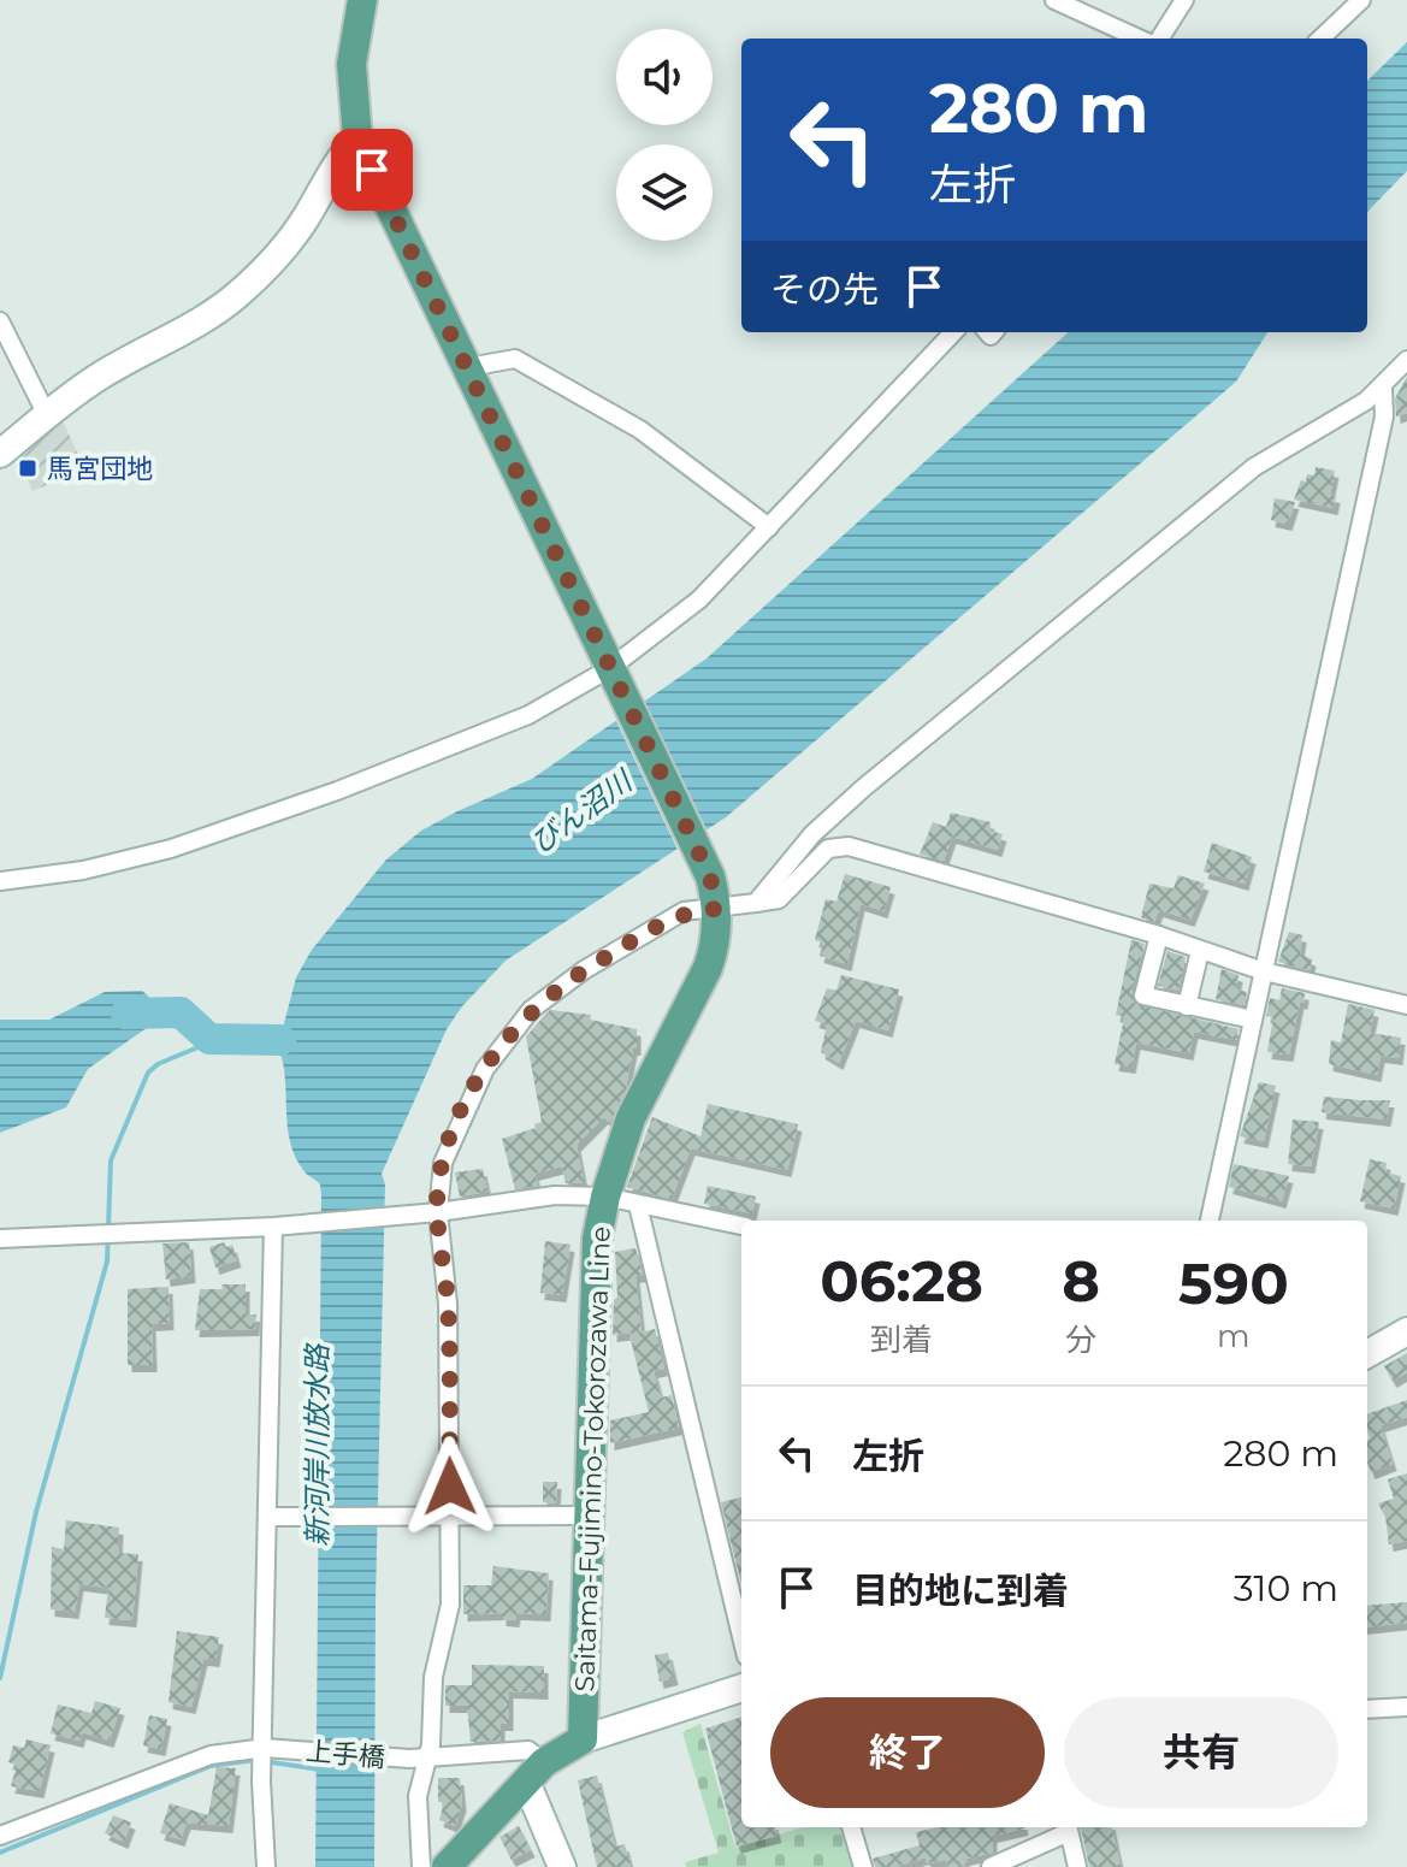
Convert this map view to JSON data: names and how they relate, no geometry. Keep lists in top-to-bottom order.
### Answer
{
  "streets": {
    "main road": ["Saitama-Fujimino-Tokorozawa Line"],
    "street": ["上手橋"]
  },
  "water": ["びん沼川", "新河岸川放水路"],
  "places": {
    "transit": ["馬宮団地"]
  },
  "page": {
    "turn": ["280 m", "左折"],
    "then": "その先",
    "eta": [
      "06:28",
      "到着",
      "8",
      "分",
      "590",
      "m"
    ],
    "list": [
      {
        "name": "左折",
        "value": "280 m"
      },
      {
        "name": "目的地に到着",
        "value": "310 m"
      }
    ],
    "buttons": ["終了", "共有"]
  }
}
